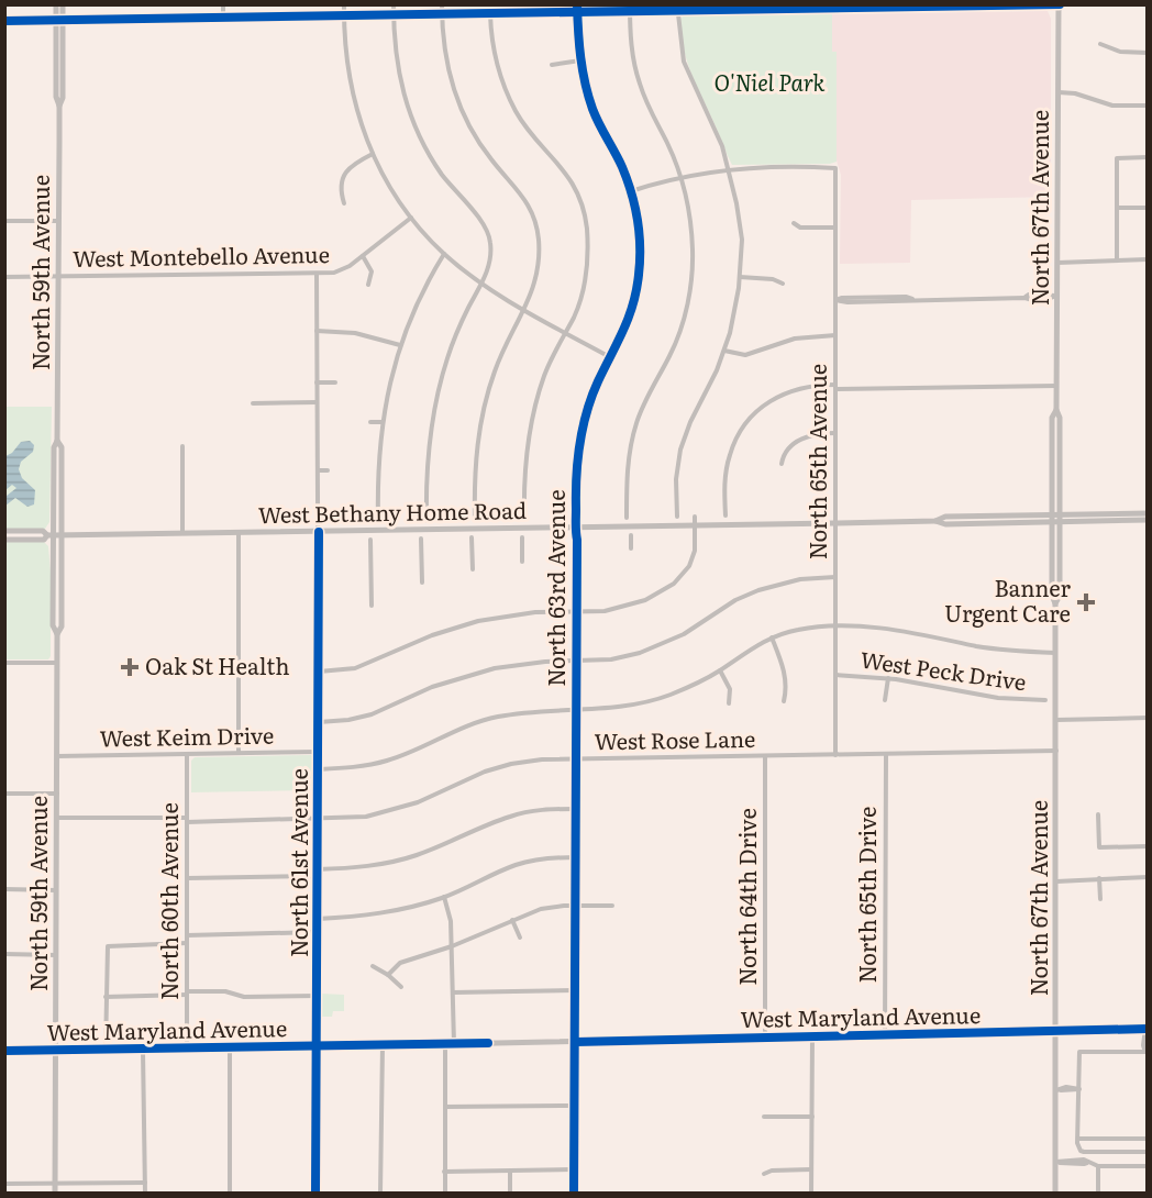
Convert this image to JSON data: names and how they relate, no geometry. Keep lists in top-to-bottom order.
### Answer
{
  "streets": {
    "main road": [
      "North 67th Avenue",
      "North 59th Avenue",
      "West Bethany Home Road",
      "North 63rd Avenue",
      "West Maryland Avenue"
    ],
    "street": [
      "West Montebello Avenue",
      "North 65th Avenue",
      "West Peck Drive",
      "West Keim Drive",
      "West Rose Lane",
      "North 61st Avenue",
      "North 65th Drive",
      "North 64th Drive",
      "North 60th Avenue"
    ]
  },
  "crossings": [
    ["North 67th Avenue", "West Bethany Home Road"],
    ["North 67th Avenue", "West Rose Lane"],
    ["North 67th Avenue", "West Maryland Avenue"],
    ["West Montebello Avenue", "North 59th Avenue"],
    ["West Montebello Avenue", "North 61st Avenue"],
    ["North 59th Avenue", "West Bethany Home Road"],
    ["North 59th Avenue", "West Keim Drive"],
    ["North 59th Avenue", "West Rose Lane"],
    ["North 59th Avenue", "West Maryland Avenue"],
    ["North 65th Avenue", "West Bethany Home Road"],
    ["North 65th Avenue", "West Peck Drive"],
    ["North 65th Avenue", "West Rose Lane"],
    ["West Bethany Home Road", "North 63rd Avenue"],
    ["West Bethany Home Road", "North 61st Avenue"],
    ["North 63rd Avenue", "West Rose Lane"],
    ["North 63rd Avenue", "West Maryland Avenue"],
    ["West Keim Drive", "North 61st Avenue"],
    ["West Keim Drive", "North 60th Avenue"],
    ["West Rose Lane", "North 61st Avenue"],
    ["West Rose Lane", "North 65th Drive"],
    ["West Rose Lane", "North 64th Drive"],
    ["West Rose Lane", "North 60th Avenue"],
    ["North 61st Avenue", "West Maryland Avenue"],
    ["North 65th Drive", "West Maryland Avenue"],
    ["North 64th Drive", "West Maryland Avenue"],
    ["North 60th Avenue", "West Maryland Avenue"]
  ],
  "parks": ["O'Niel Park"],
  "places": {
    "health": ["Banner Urgent Care", "Oak St Health"]
  }
}
